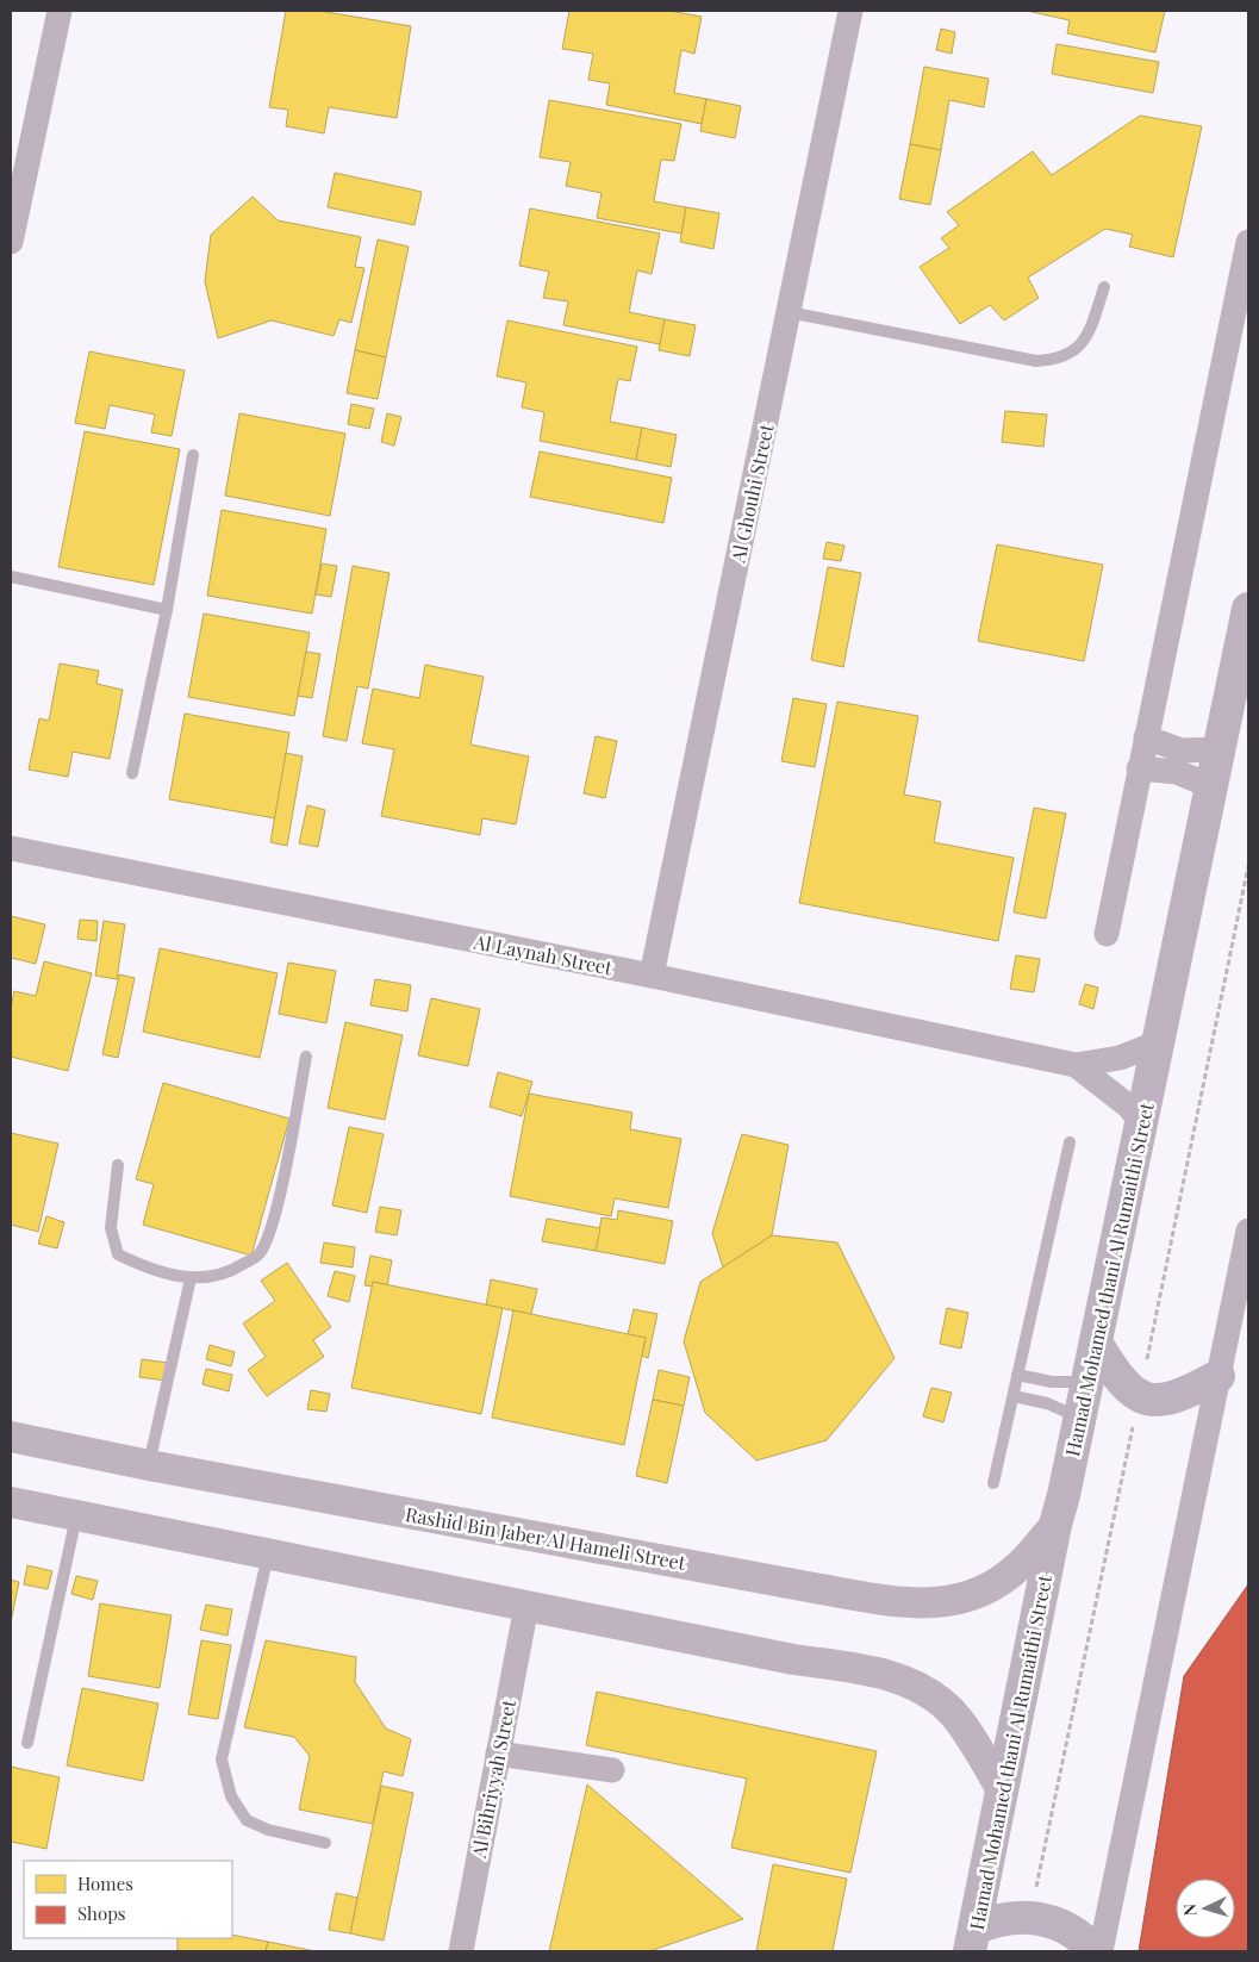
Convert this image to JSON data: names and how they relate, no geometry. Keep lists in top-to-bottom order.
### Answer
{
  "streets": {
    "main road": ["Hamad Mohamed thani Al Rumaithi Street"],
    "street": [
      "Al Ghouhi Street",
      "Al Laynah Street",
      "Rashid Bin Jaber Al Hameli Street",
      "Al Bihriyyah Street"
    ]
  },
  "crossings": [
    ["Al Ghouhi Street", "Al Laynah Street"],
    ["Al Laynah Street", "Hamad Mohamed thani Al Rumaithi Street"],
    ["Hamad Mohamed thani Al Rumaithi Street", "Rashid Bin Jaber Al Hameli Street"]
  ],
  "legend": ["Homes", "Shops"],
  "north": "left"
}
